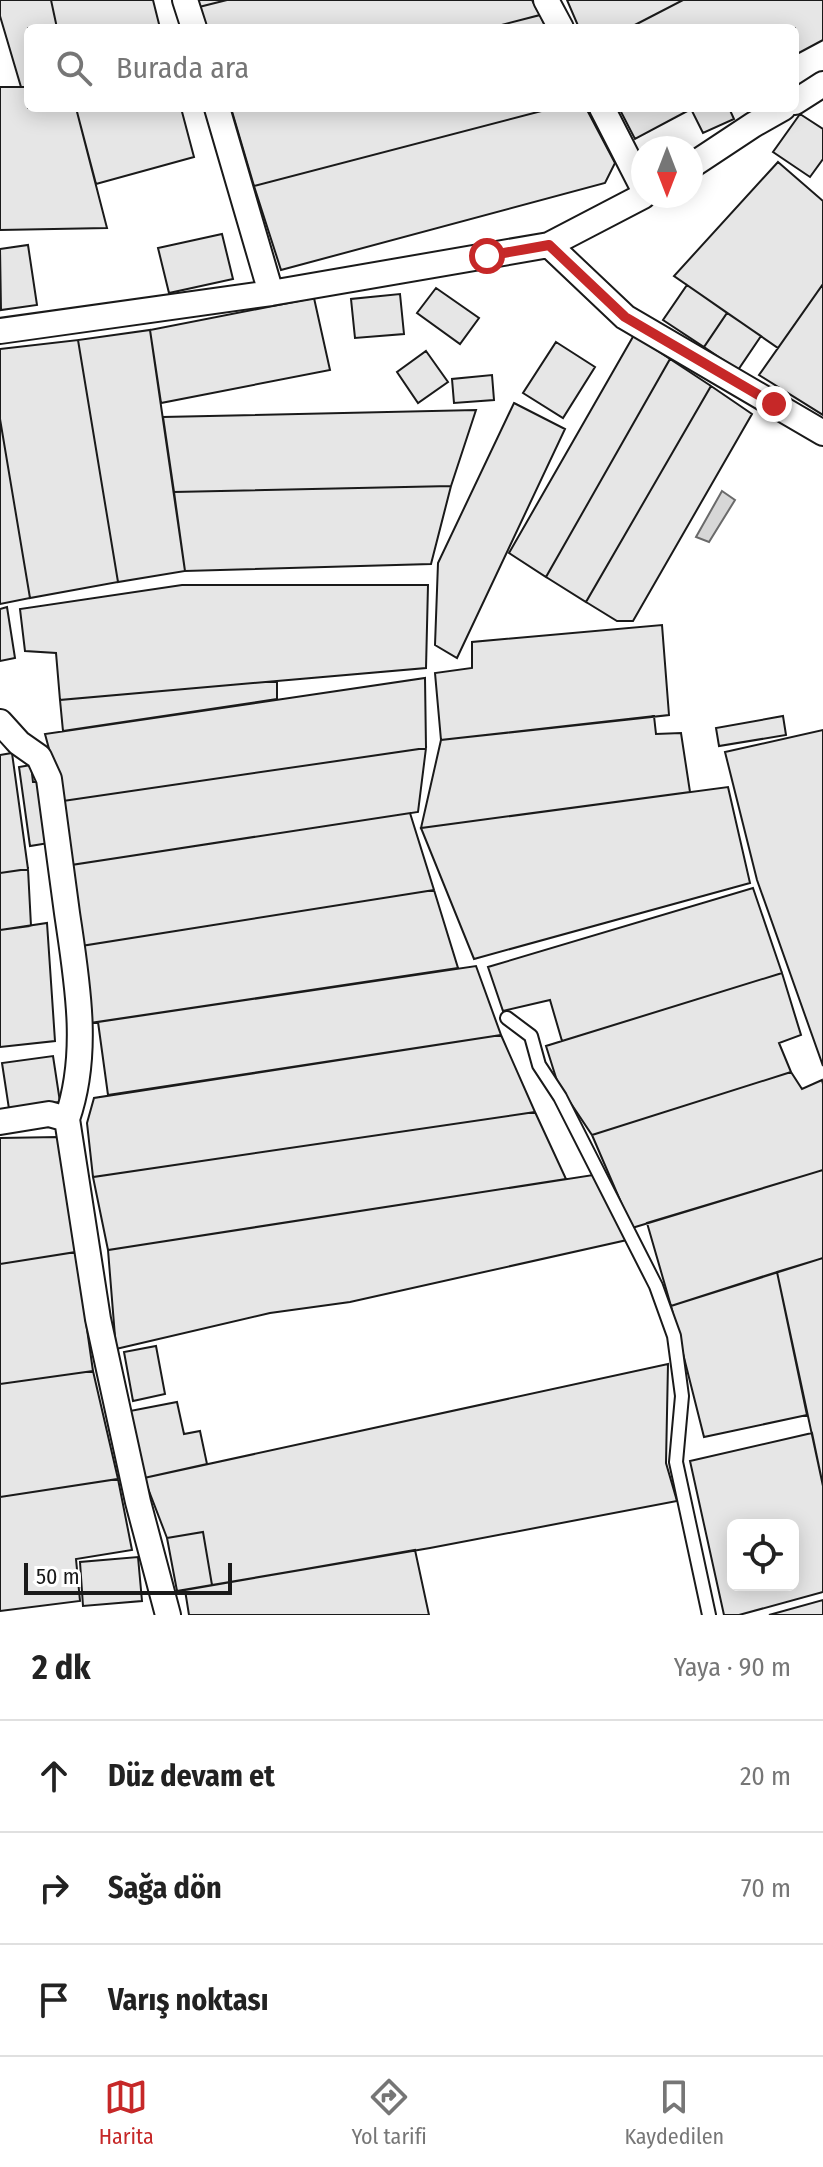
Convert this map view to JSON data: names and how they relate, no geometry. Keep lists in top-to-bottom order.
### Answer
{
  "scale_bar": "50 m",
  "north": "bottom",
  "page": {
    "search": "Burada ara",
    "scale": "50 m",
    "heading": ["2 dk", "Yaya · 90 m"],
    "list": [
      ["Düz devam et", "20 m"],
      ["Sağa dön", "70 m"],
      "Varış noktası"
    ],
    "nav": ["Harita", "Yol tarifi", "Kaydedilen"]
  }
}
